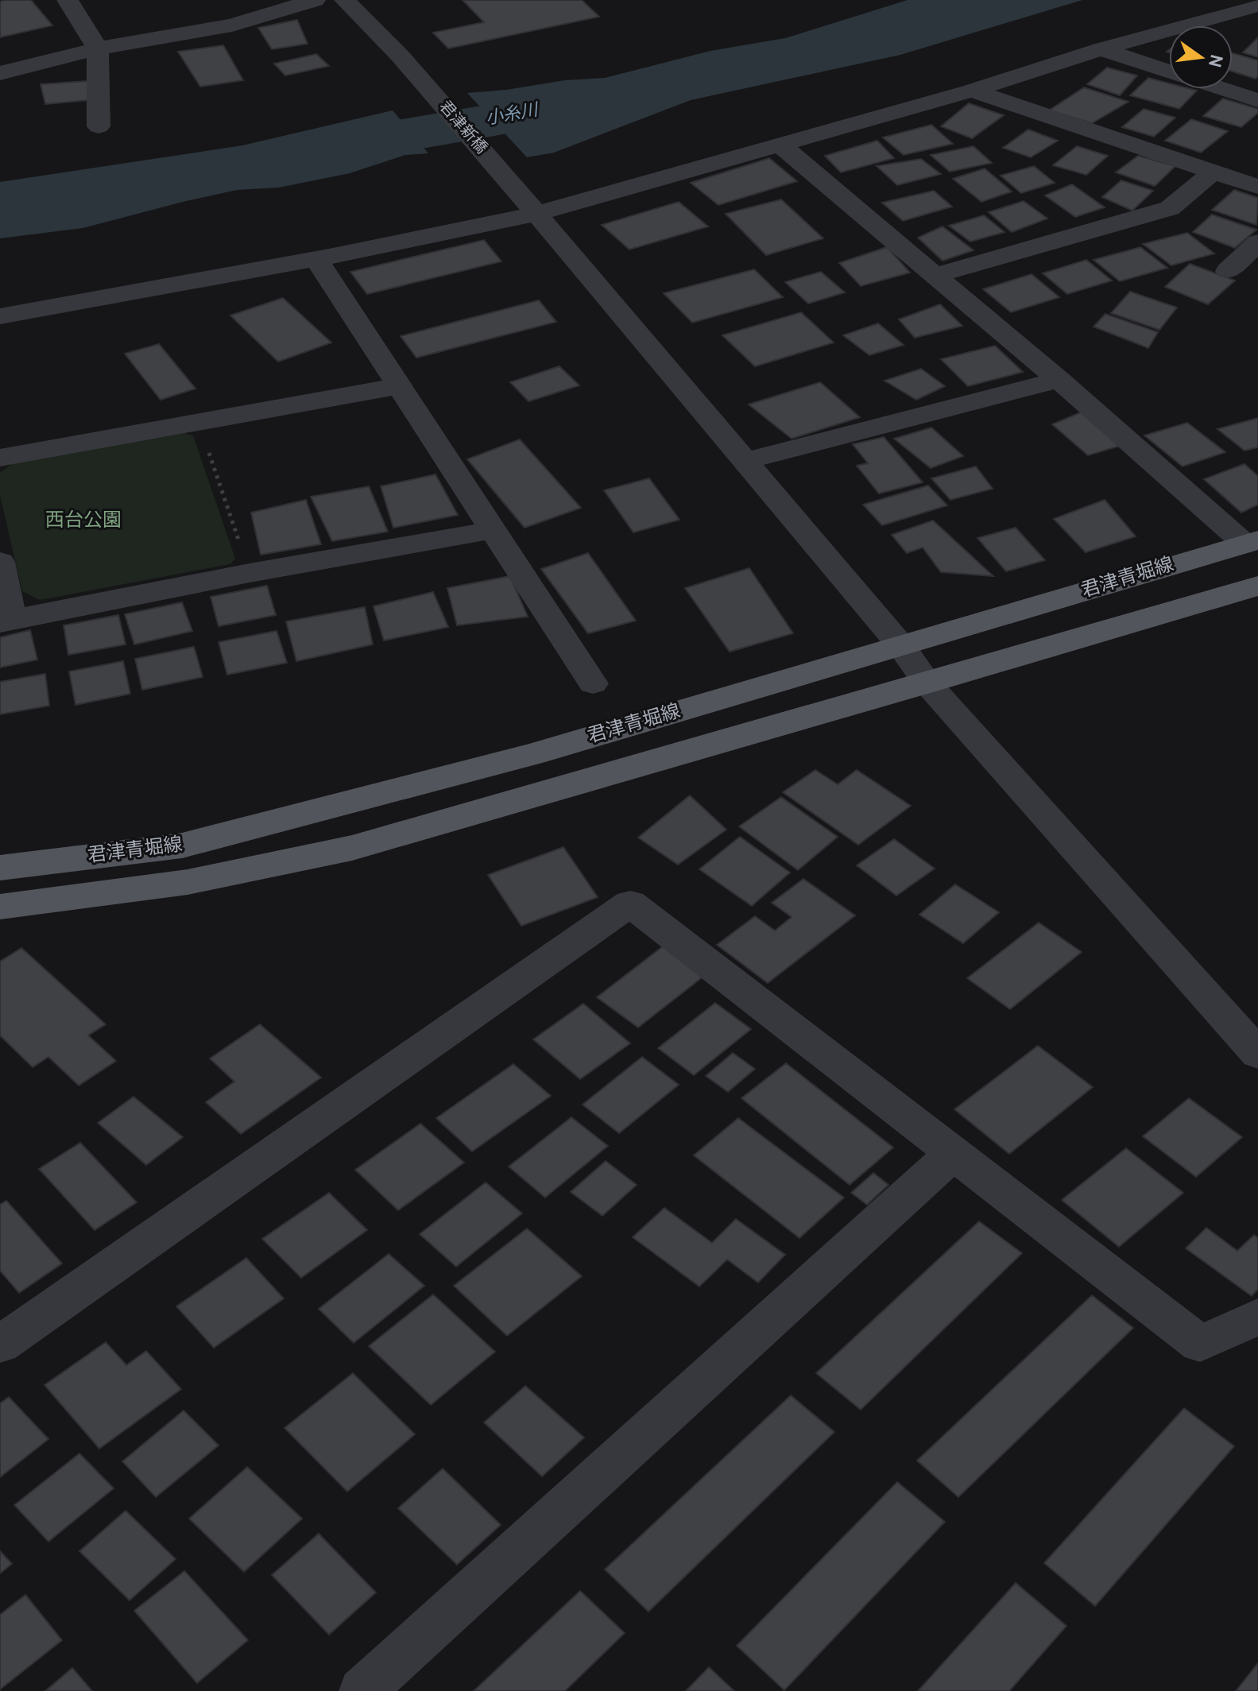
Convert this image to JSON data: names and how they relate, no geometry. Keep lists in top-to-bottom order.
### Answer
{
  "streets": {
    "main road": ["君津青堀線"],
    "street": ["君津新橋"]
  },
  "crossings": [
    ["君津新橋", "君津青堀線"]
  ],
  "water": ["小糸川"],
  "parks": ["西台公園"],
  "north": "right"
}
